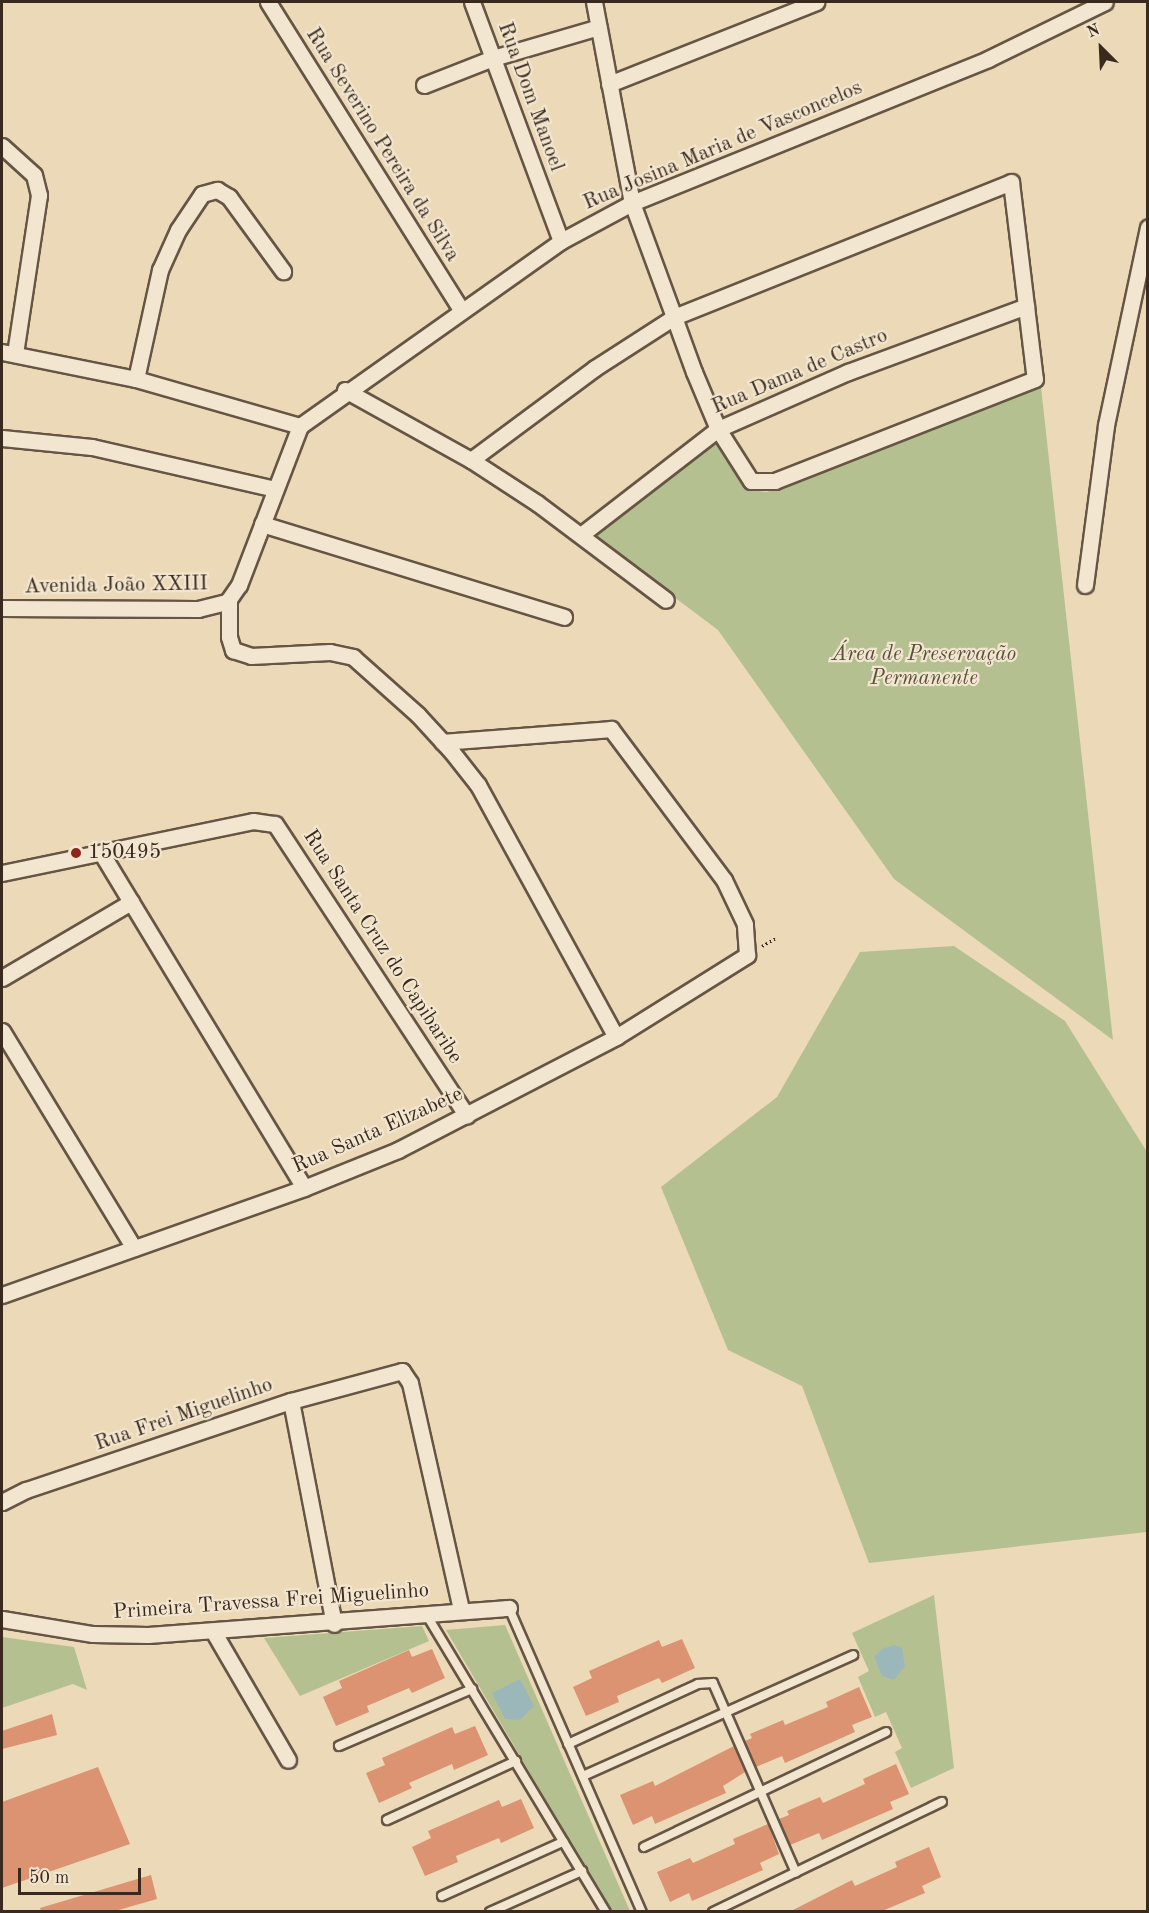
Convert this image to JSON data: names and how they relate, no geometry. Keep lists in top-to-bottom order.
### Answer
{
  "streets": {
    "street": [
      "Rua Dom Manoel",
      "Rua Severino Pereira da Silva",
      "Rua Josina Maria de Vasconcelos",
      "Rua Dama de Castro",
      "Avenida João XXIII",
      "Rua Santa Cruz do Capibaribe",
      "Rua Santa Elizabete",
      "Rua Frei Miguelinho",
      "Primeira Travessa Frei Miguelinho"
    ]
  },
  "crossings": [
    ["Rua Dom Manoel", "Rua Josina Maria de Vasconcelos"],
    ["Rua Severino Pereira da Silva", "Rua Josina Maria de Vasconcelos"],
    ["Rua Josina Maria de Vasconcelos", "Avenida João XXIII"],
    ["Rua Santa Cruz do Capibaribe", "Rua Santa Elizabete"],
    ["Rua Frei Miguelinho", "Primeira Travessa Frei Miguelinho"]
  ],
  "parks": ["Área de Preservação Permanente"],
  "places": ["150495"],
  "scale_bar": "50 m",
  "north": "top left"
}
